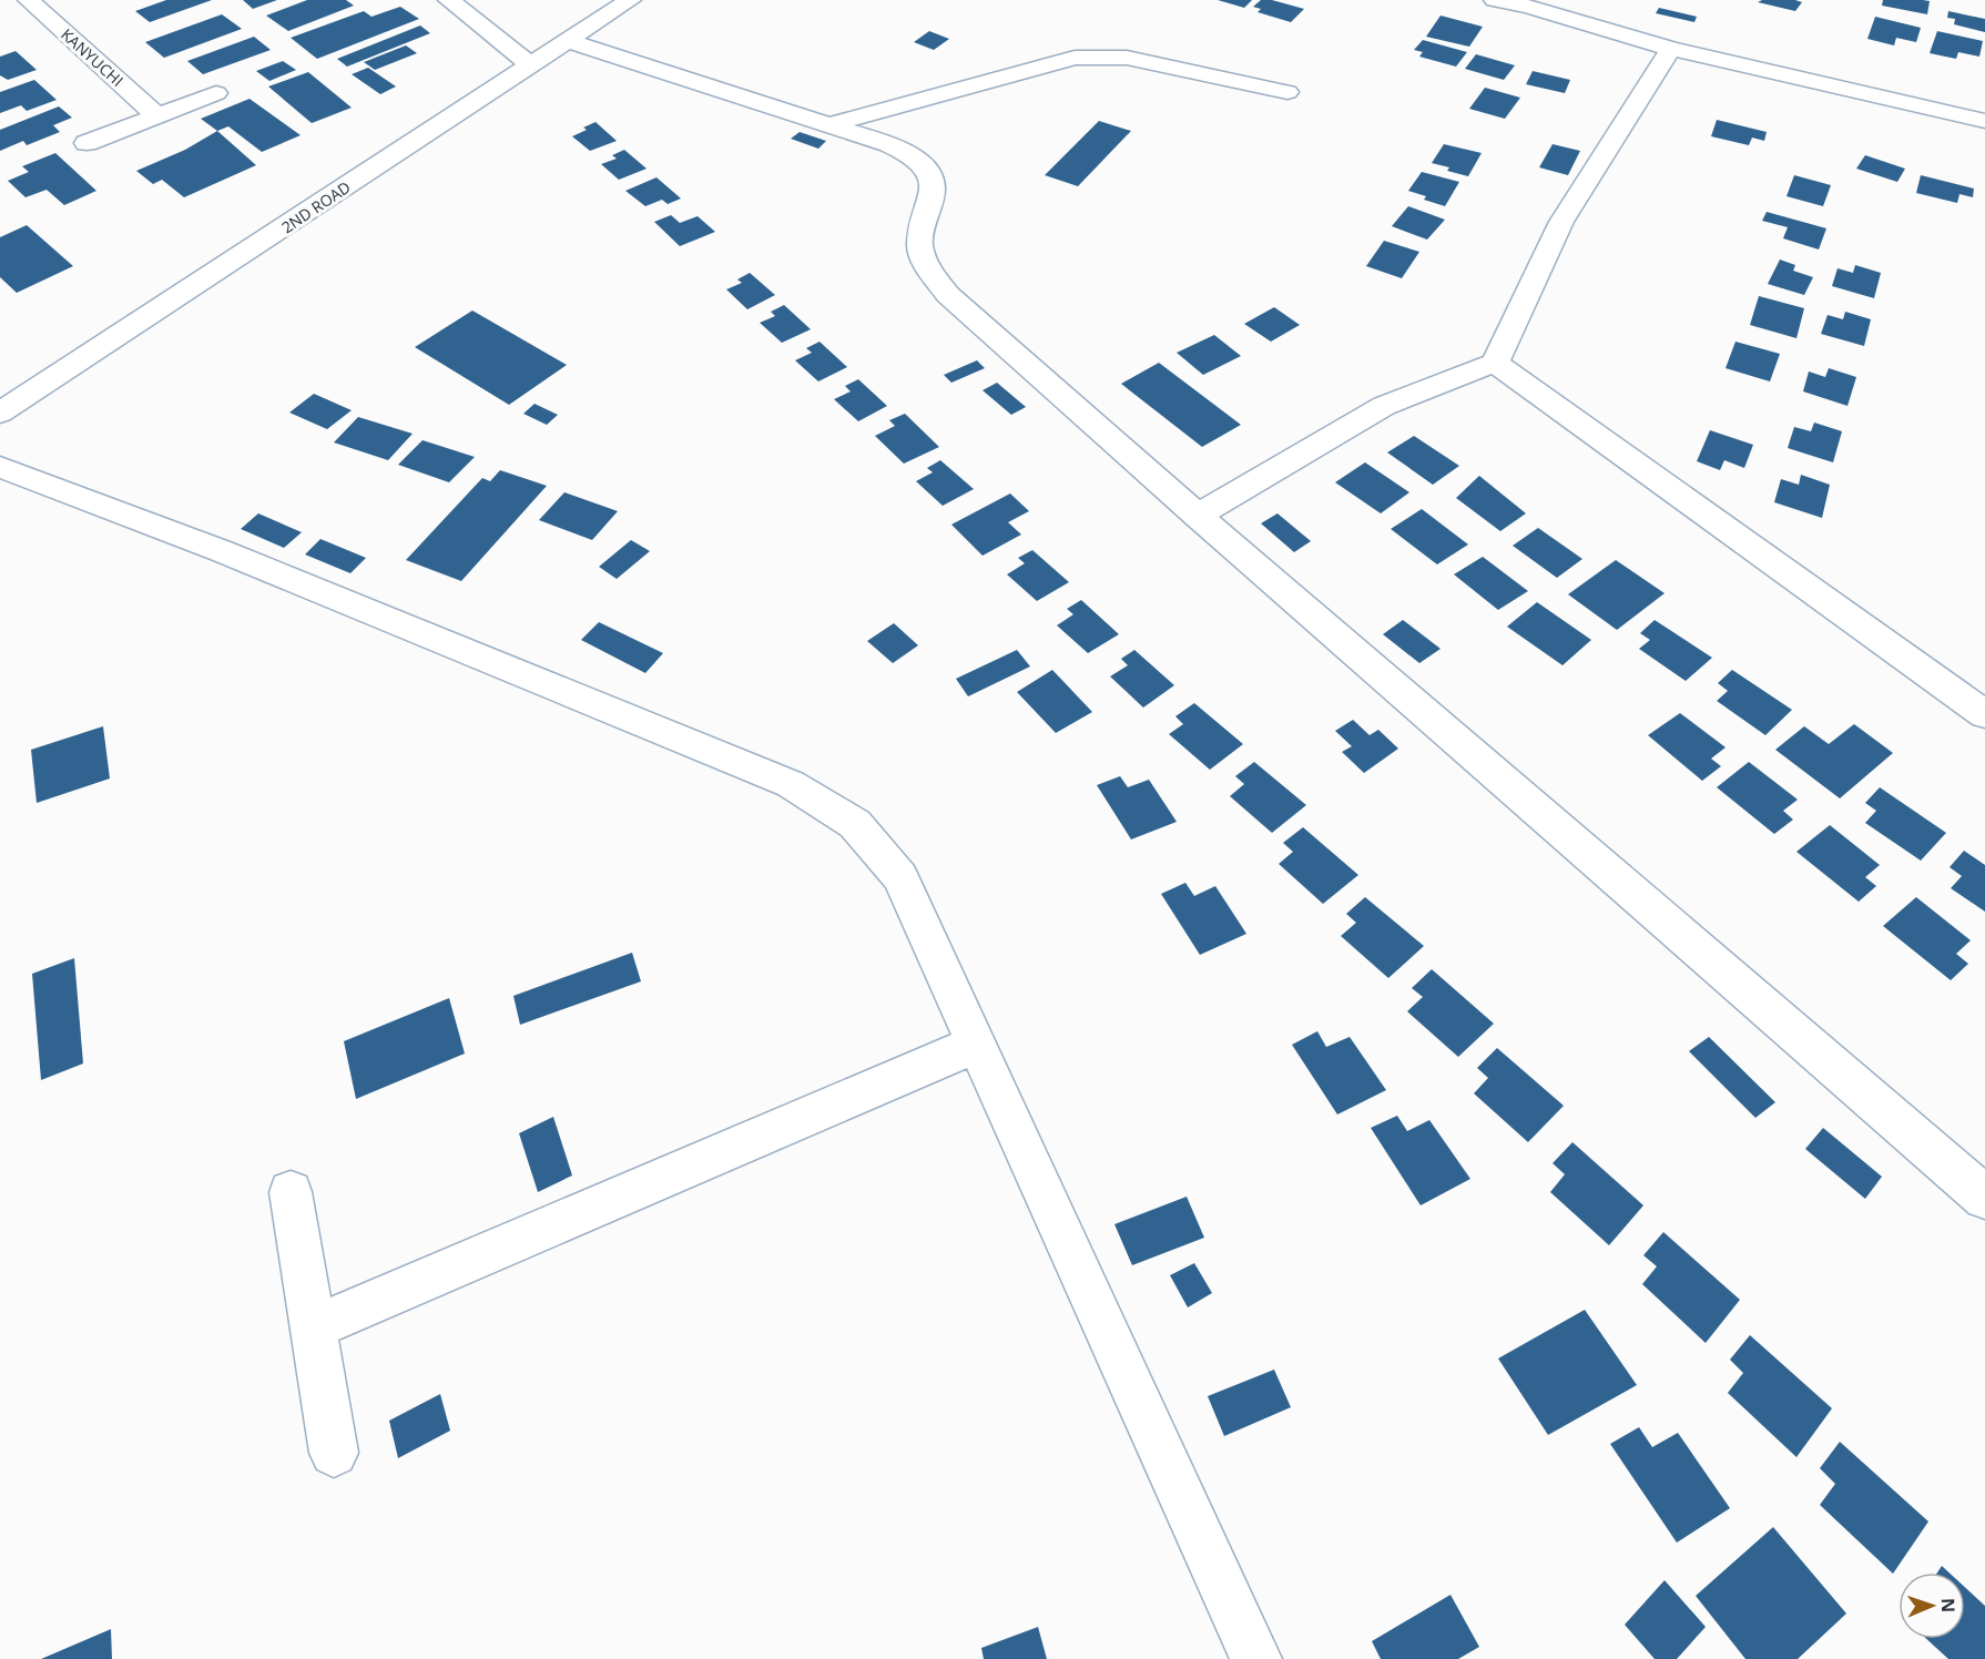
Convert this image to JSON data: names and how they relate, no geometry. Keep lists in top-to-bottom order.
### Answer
{
  "streets": {
    "street": ["KANYUCHI", "2ND ROAD"]
  },
  "north": "right"
}
